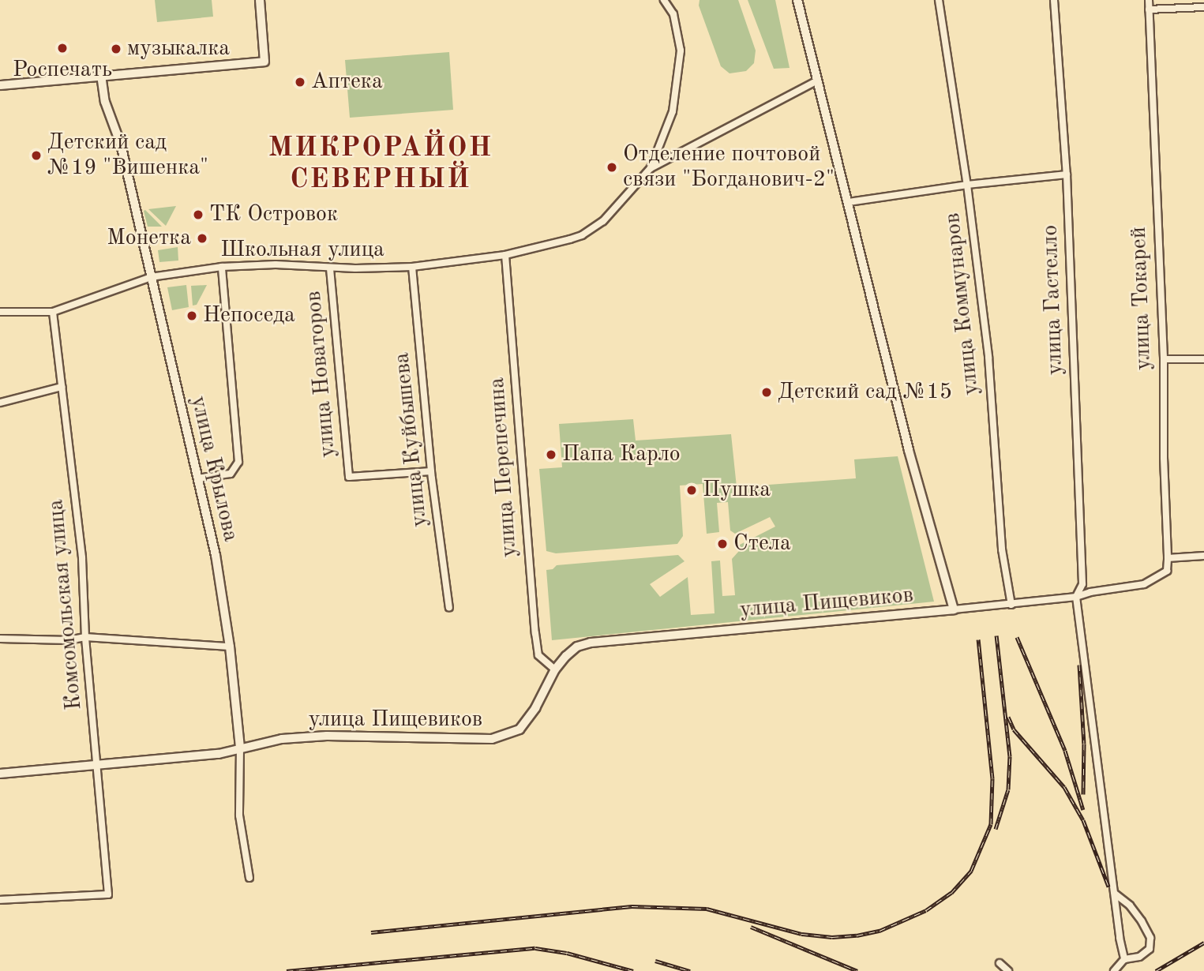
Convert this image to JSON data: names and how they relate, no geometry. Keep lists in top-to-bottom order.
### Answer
{
  "streets": {
    "main road": ["улица Крылова", "улица Пищевиков"],
    "street": [
      "Школьная улица",
      "улица Токарей",
      "улица Гастелло",
      "улица Коммунаров",
      "улица Новаторов",
      "улица Куйбышева",
      "улица Перепечина",
      "Комсомольская улица"
    ]
  },
  "crossings": [
    ["Школьная улица", "улица Новаторов"],
    ["Школьная улица", "улица Куйбышева"],
    ["Школьная улица", "улица Перепечина"],
    ["Школьная улица", "улица Крылова"],
    ["Школьная улица", "Комсомольская улица"],
    ["улица Токарей", "улица Пищевиков"],
    ["улица Гастелло", "улица Пищевиков"],
    ["улица Коммунаров", "улица Пищевиков"],
    ["улица Новаторов", "улица Куйбышева"],
    ["улица Перепечина", "улица Пищевиков"],
    ["улица Крылова", "улица Пищевиков"],
    ["улица Пищевиков", "Комсомольская улица"]
  ],
  "districts": ["МИКРОРАЙОН СЕВЕРНЫЙ"],
  "places": [
    "Роспечать",
    "музыкалка",
    "Аптека",
    "Детский сад №19 \"Вишенка\"",
    "Отделение почтовой связи \"Богданович-2\"",
    "ТК Островок",
    "Монетка",
    "Непоседа",
    "Детский сад №15",
    "Папа Карло",
    "Пушка",
    "Стела"
  ]
}
